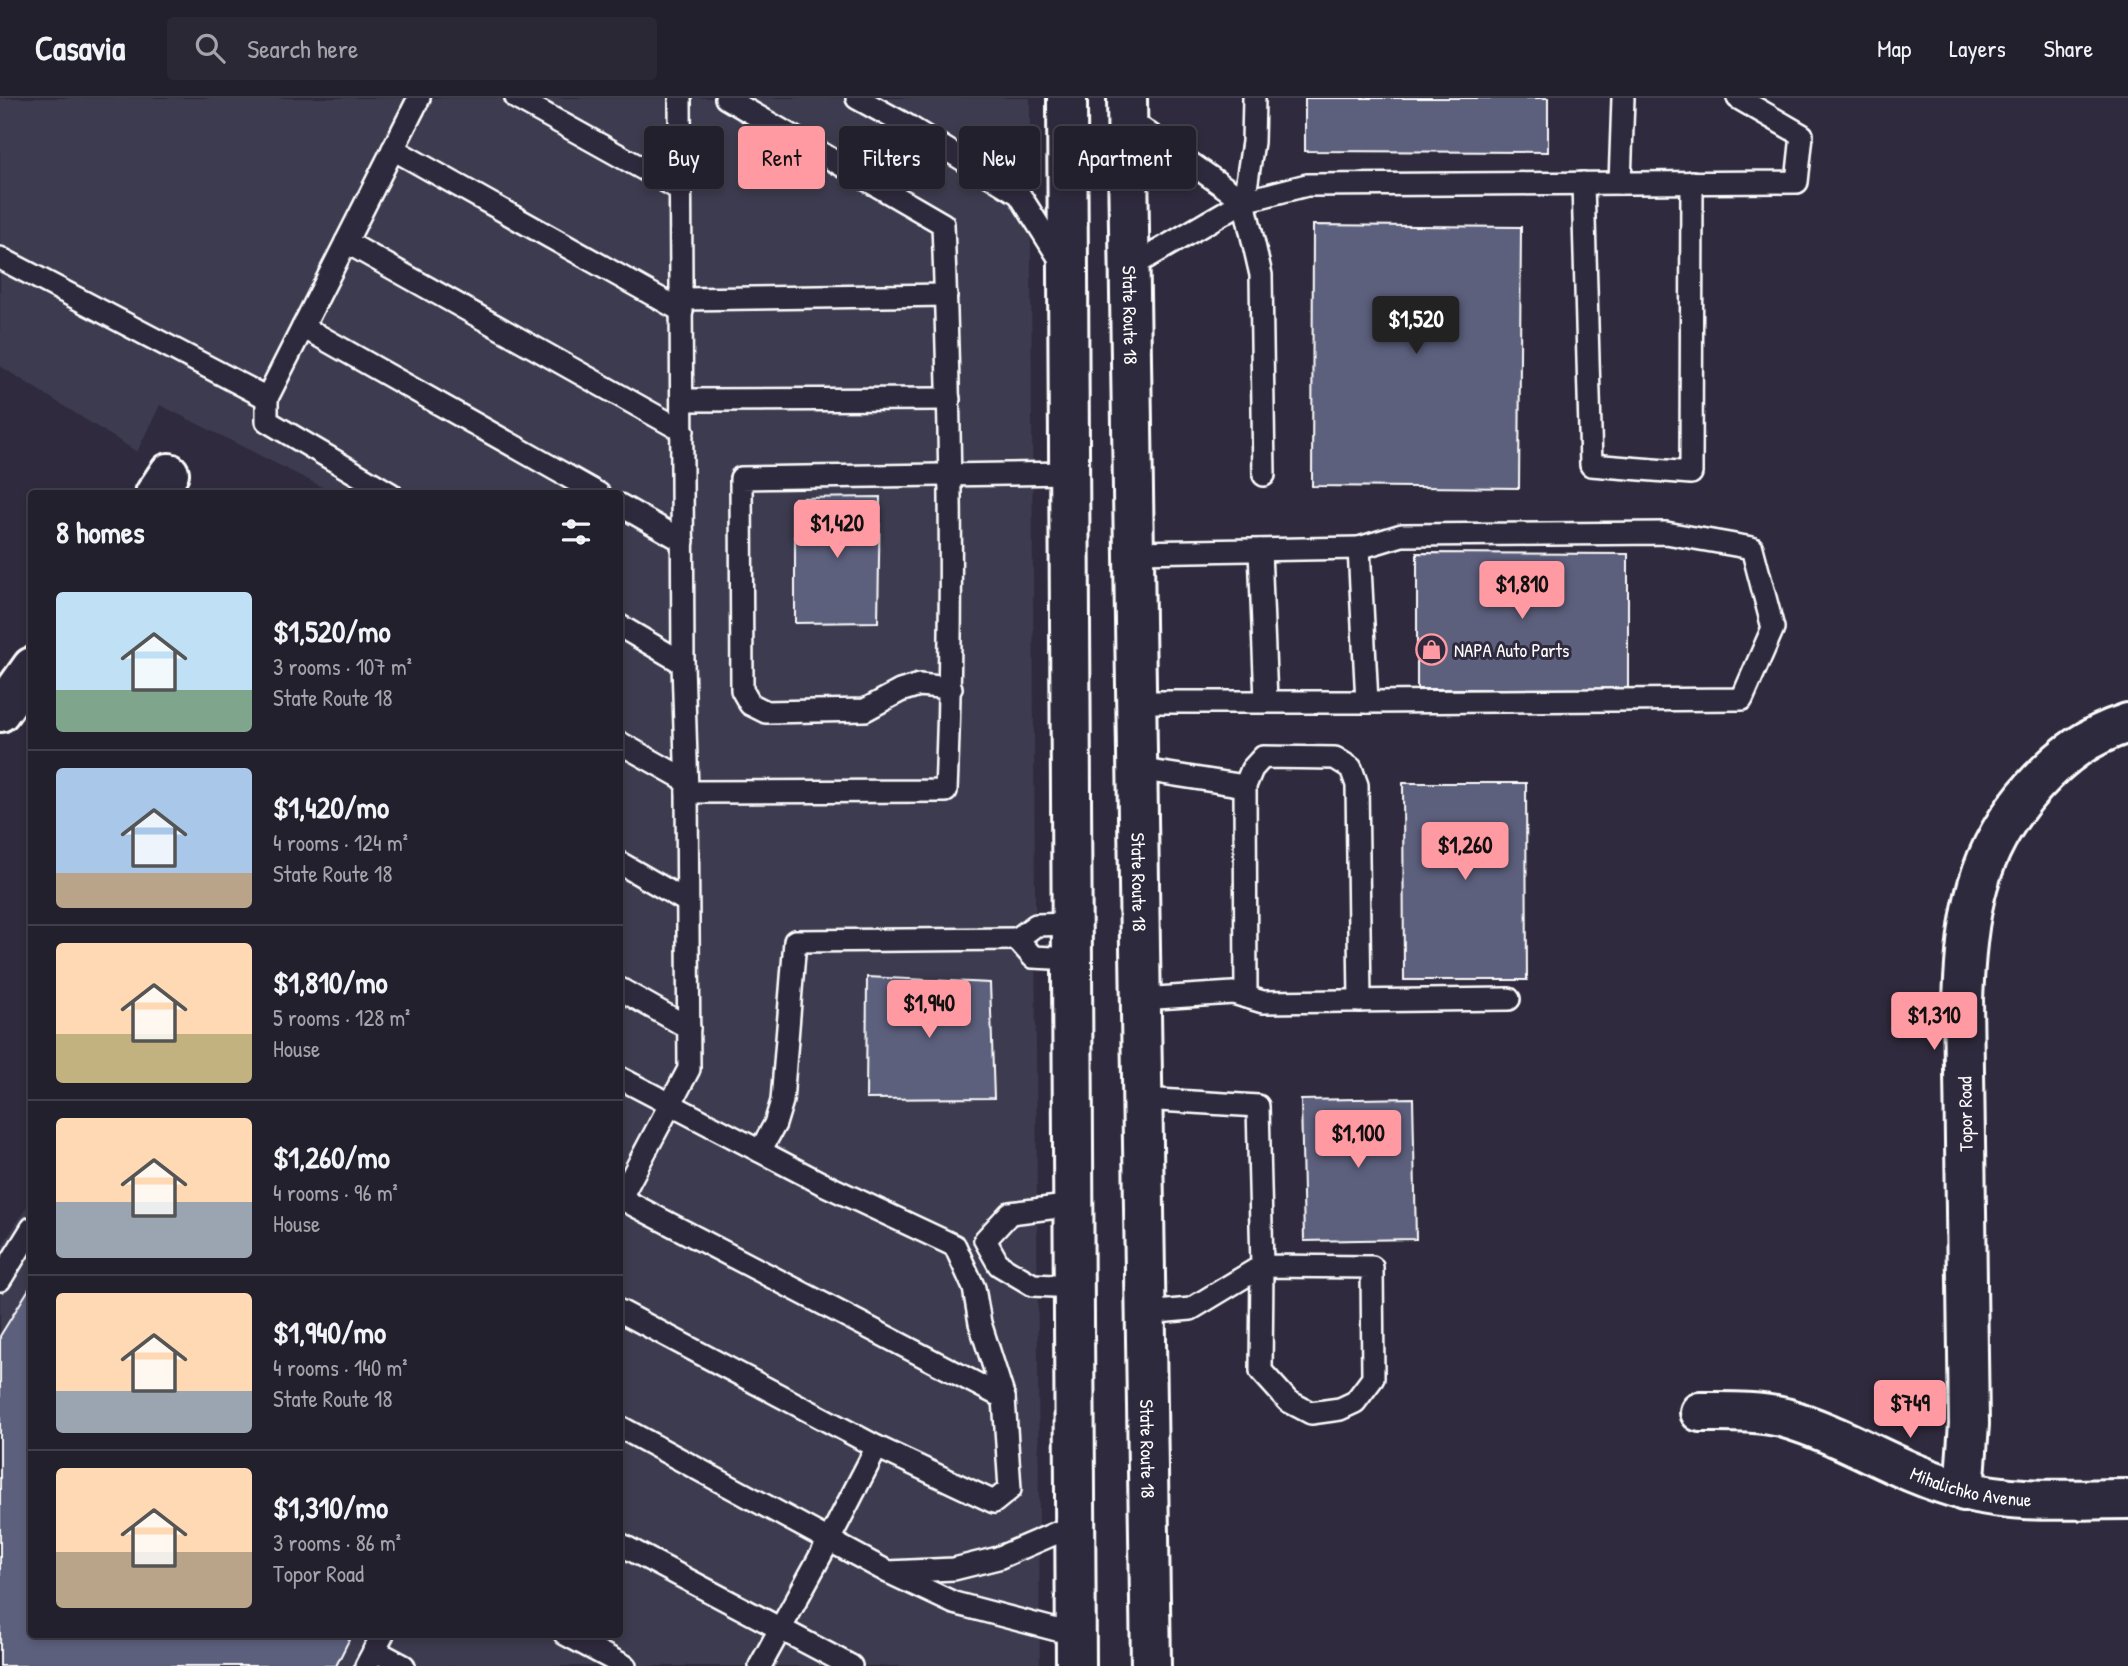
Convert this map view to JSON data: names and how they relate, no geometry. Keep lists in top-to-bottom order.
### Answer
{
  "streets": {
    "main road": ["State Route 18", "Topor Road", "Mihalichko Avenue"]
  },
  "crossings": [
    ["Topor Road", "Mihalichko Avenue"]
  ],
  "places": {
    "shop": ["NAPA Auto Parts"]
  },
  "page": {
    "header": "Casavia",
    "search": "Search here",
    "nav": ["Map", "Layers", "Share"],
    "chip": [
      "Buy",
      "Rent",
      "Filters",
      "New",
      "Apartment"
    ],
    "price": [
      "$1,520",
      "$1,420",
      "$1,810",
      "$1,260",
      "$1,940",
      "$1,310",
      "$1,100",
      "$749"
    ],
    "heading": "8 homes",
    "list": [
      {
        "name": "$1,520/mo",
        "note": "3 rooms · 107 m² · State Route 18"
      },
      {
        "name": "$1,420/mo",
        "note": "4 rooms · 124 m² · State Route 18"
      },
      {
        "name": "$1,810/mo",
        "note": "5 rooms · 128 m² · House"
      },
      {
        "name": "$1,260/mo",
        "note": "4 rooms · 96 m² · House"
      },
      {
        "name": "$1,940/mo",
        "note": "4 rooms · 140 m² · State Route 18"
      },
      {
        "name": "$1,310/mo",
        "note": "3 rooms · 86 m² · Topor Road"
      }
    ]
  }
}
